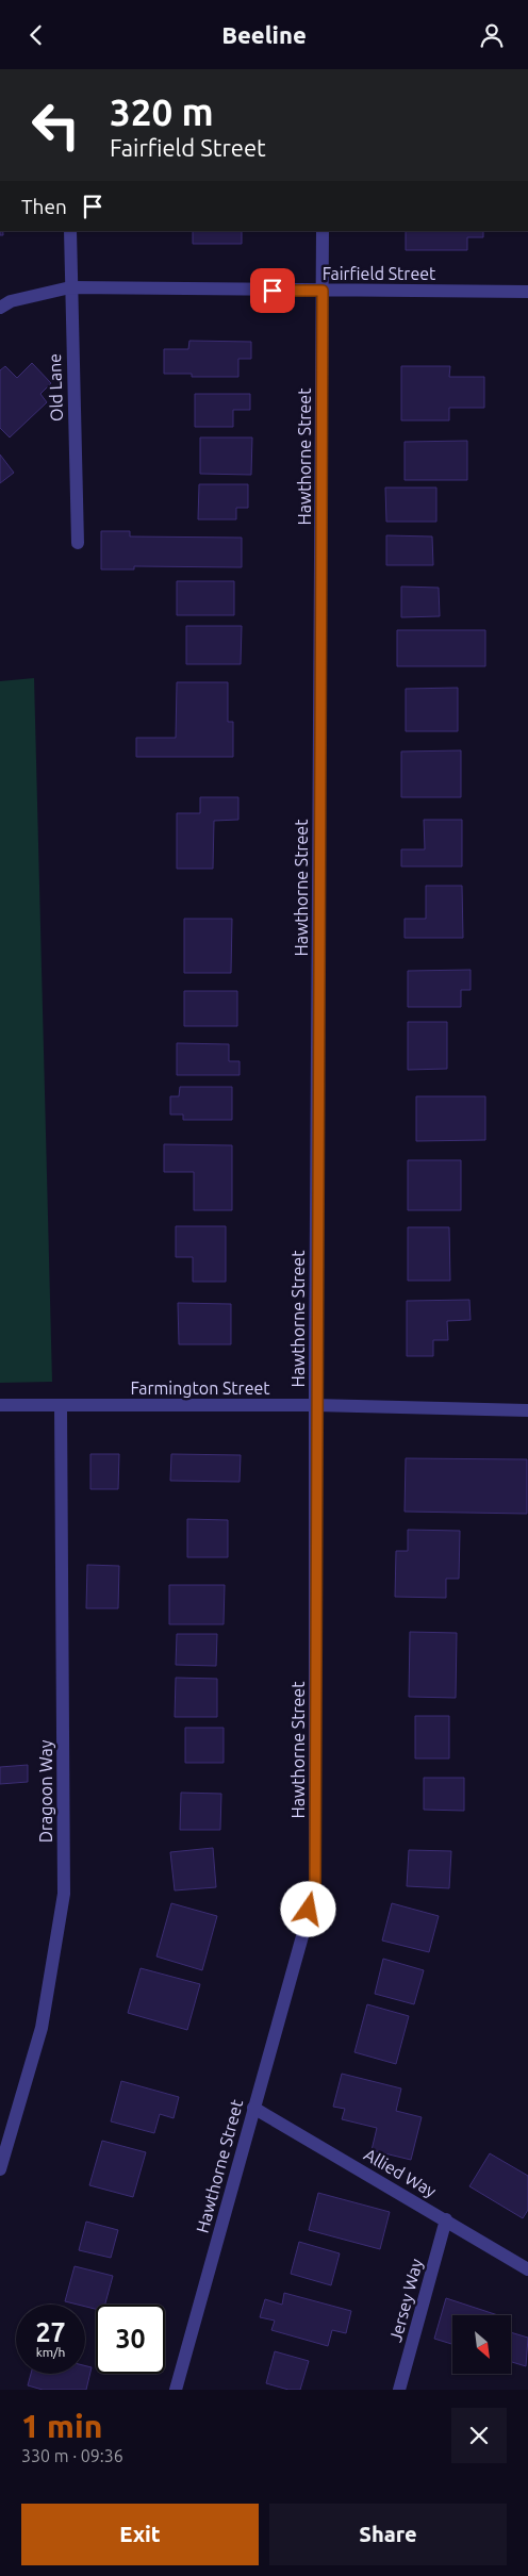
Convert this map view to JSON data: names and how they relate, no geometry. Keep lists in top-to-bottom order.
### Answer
{
  "streets": {
    "street": [
      "Fairfield Street",
      "Old Lane",
      "Hawthorne Street",
      "Farmington Street",
      "Dragoon Way",
      "Allied Way",
      "Jersey Way"
    ]
  },
  "crossings": [
    ["Fairfield Street", "Old Lane"],
    ["Fairfield Street", "Hawthorne Street"],
    ["Hawthorne Street", "Farmington Street"],
    ["Hawthorne Street", "Allied Way"],
    ["Farmington Street", "Dragoon Way"],
    ["Allied Way", "Jersey Way"]
  ],
  "north": "bottom right",
  "page": {
    "header": "Beeline",
    "turn": ["320 m", "Fairfield Street"],
    "then": "Then",
    "speed": "27 km/h",
    "limit": "30",
    "heading": ["1 min", "330 m · 09:36"],
    "buttons": ["Exit", "Share"]
  }
}
